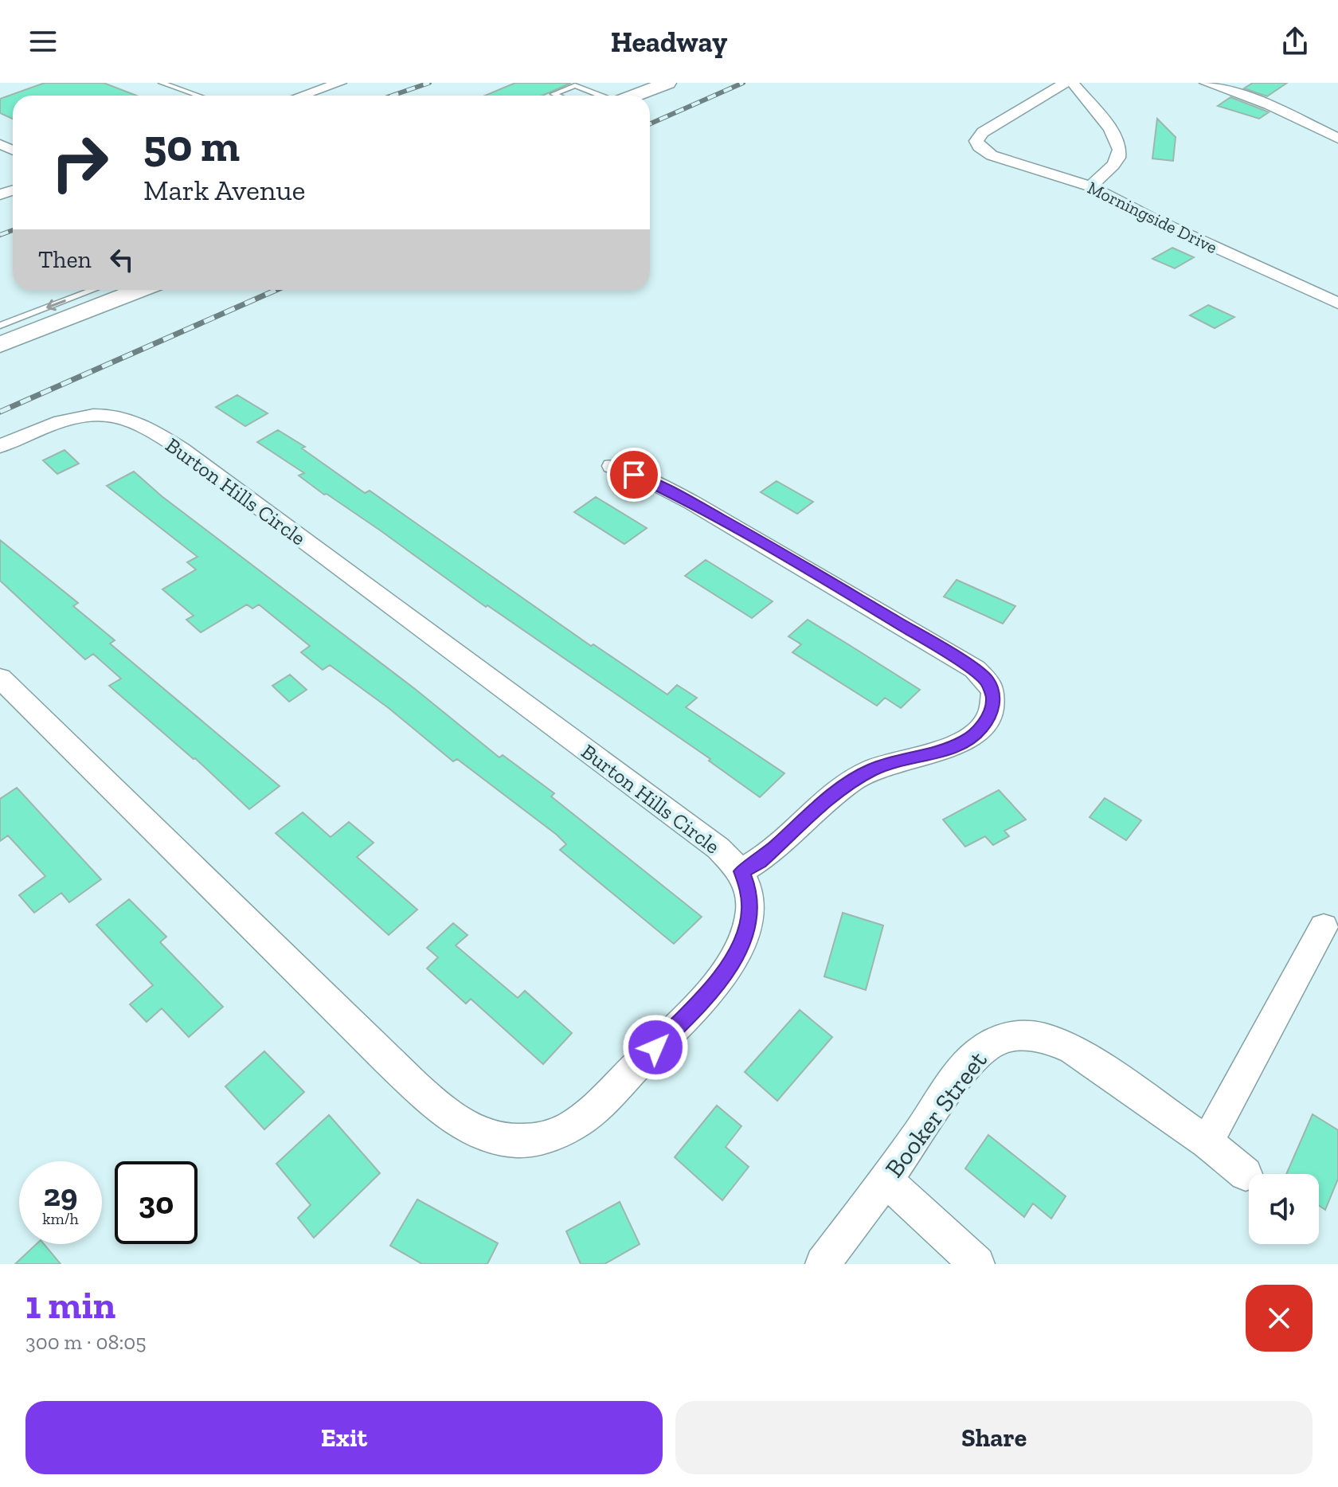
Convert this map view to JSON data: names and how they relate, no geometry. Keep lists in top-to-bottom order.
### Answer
{
  "streets": {
    "street": ["Morningside Drive", "Burton Hills Circle", "Booker Street"]
  },
  "page": {
    "header": "Headway",
    "turn": ["50 m", "Mark Avenue"],
    "then": "Then",
    "speed": "29 km/h",
    "limit": "30",
    "heading": ["1 min", "300 m · 08:05"],
    "buttons": ["Exit", "Share"]
  }
}
